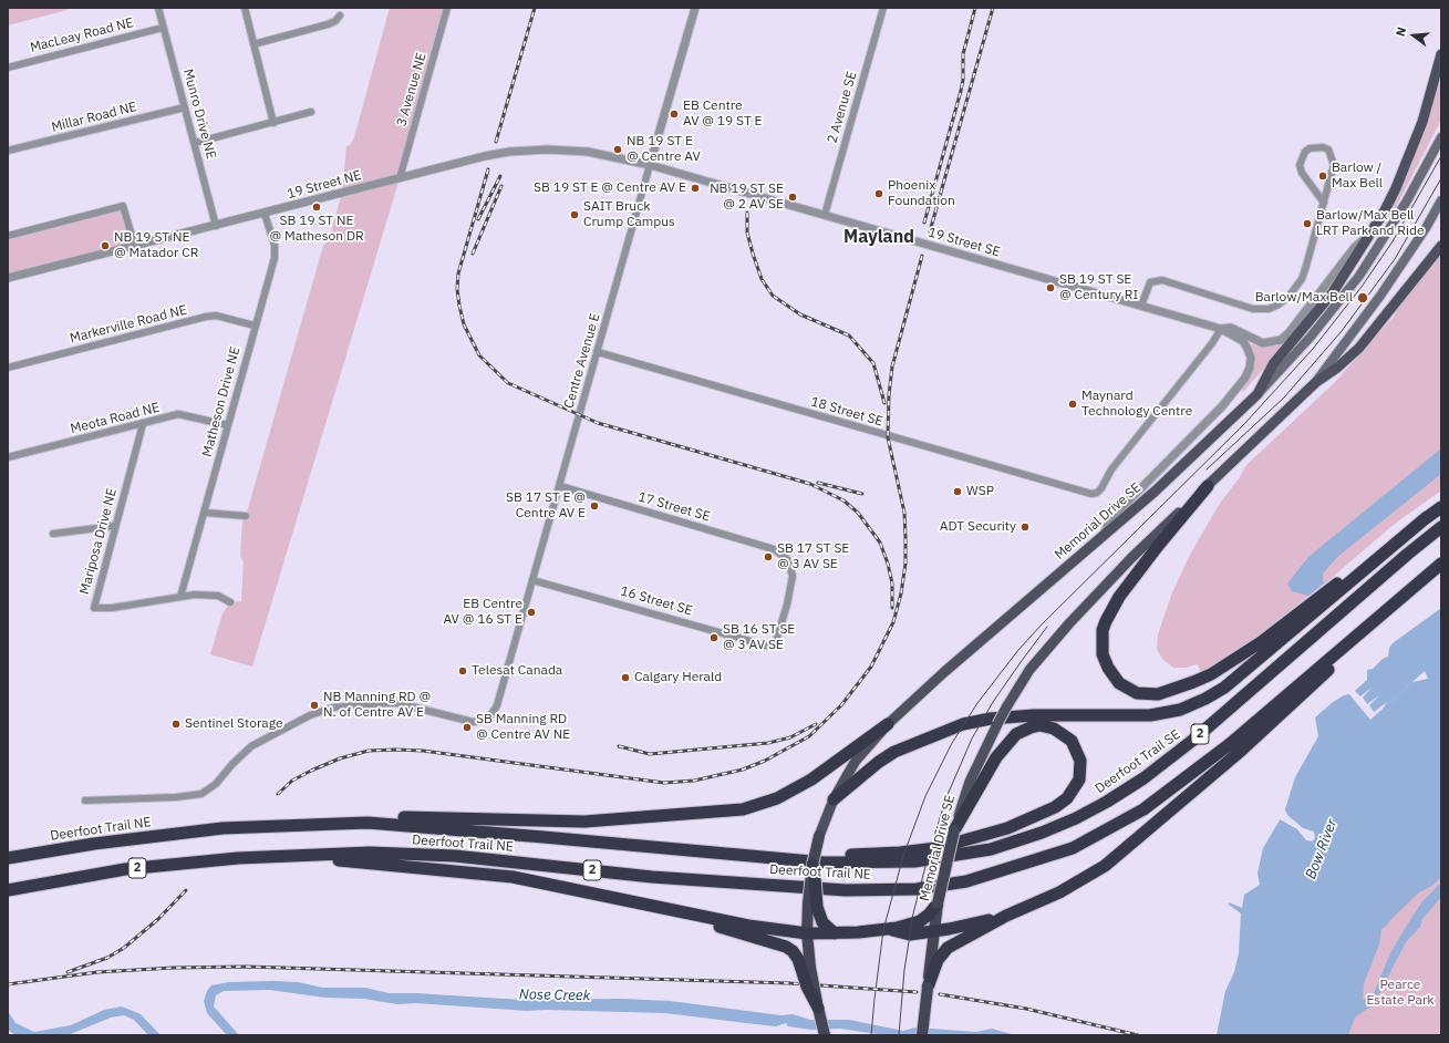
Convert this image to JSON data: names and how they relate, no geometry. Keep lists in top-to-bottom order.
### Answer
{
  "streets": {
    "highway": [
      "Memorial Drive SE",
      "2",
      "Deerfoot Trail SE",
      "Deerfoot Trail NE"
    ],
    "street": [
      "MacLeay Road NE",
      "3 Avenue NE",
      "2 Avenue SE",
      "Munro Drive NE",
      "Millar Road NE",
      "19 Street NE",
      "19 Street SE",
      "Markerville Road NE",
      "Centre Avenue E",
      "Matheson Drive NE",
      "18 Street SE",
      "Meota Road NE",
      "17 Street SE",
      "Mariposa Drive NE",
      "16 Street SE"
    ]
  },
  "crossings": [
    ["MacLeay Road NE", "Munro Drive NE"],
    ["3 Avenue NE", "19 Street NE"],
    ["2 Avenue SE", "19 Street SE"],
    ["Munro Drive NE", "Millar Road NE"],
    ["Munro Drive NE", "19 Street NE"],
    ["19 Street NE", "19 Street SE"],
    ["19 Street NE", "Centre Avenue E"],
    ["19 Street NE", "Matheson Drive NE"],
    ["19 Street SE", "Centre Avenue E"],
    ["19 Street SE", "18 Street SE"],
    ["Markerville Road NE", "Matheson Drive NE"],
    ["Centre Avenue E", "18 Street SE"],
    ["Centre Avenue E", "17 Street SE"],
    ["Centre Avenue E", "16 Street SE"],
    ["Matheson Drive NE", "Meota Road NE"],
    ["Matheson Drive NE", "Mariposa Drive NE"],
    ["Meota Road NE", "Mariposa Drive NE"],
    ["17 Street SE", "16 Street SE"],
    ["2", "Deerfoot Trail NE"],
    ["Deerfoot Trail SE", "Deerfoot Trail NE"]
  ],
  "districts": ["Mayland"],
  "water": ["Bow River", "Nose Creek"],
  "parks": ["Pearce Estate Park"],
  "places": [
    "EB Centre AV @ 19 ST E",
    "NB 19 ST E @ Centre AV",
    "Barlow / Max Bell",
    "SB 19 ST E @ Centre AV E",
    "Phoenix Foundation",
    "NB 19 ST SE @ 2 AV SE",
    "SB 19 ST NE @ Matheson DR",
    "SAIT Bruck Crump Campus",
    "Barlow/Max Bell LRT Park and Ride",
    "NB 19 ST NE @ Matador CR",
    "SB 19 ST SE @ Century RI",
    "Barlow/Max Bell",
    "Maynard Technology Centre",
    "WSP",
    "SB 17 ST E @ Centre AV E",
    "ADT Security",
    "SB 17 ST SE @ 3 AV SE",
    "EB Centre AV @ 16 ST E",
    "SB 16 ST SE @ 3 AV SE",
    "Telesat Canada",
    "Calgary Herald",
    "NB Manning RD @ N. of Centre AV E",
    "Sentinel Storage",
    "SB Manning RD @ Centre AV NE"
  ],
  "north": "left"
}
